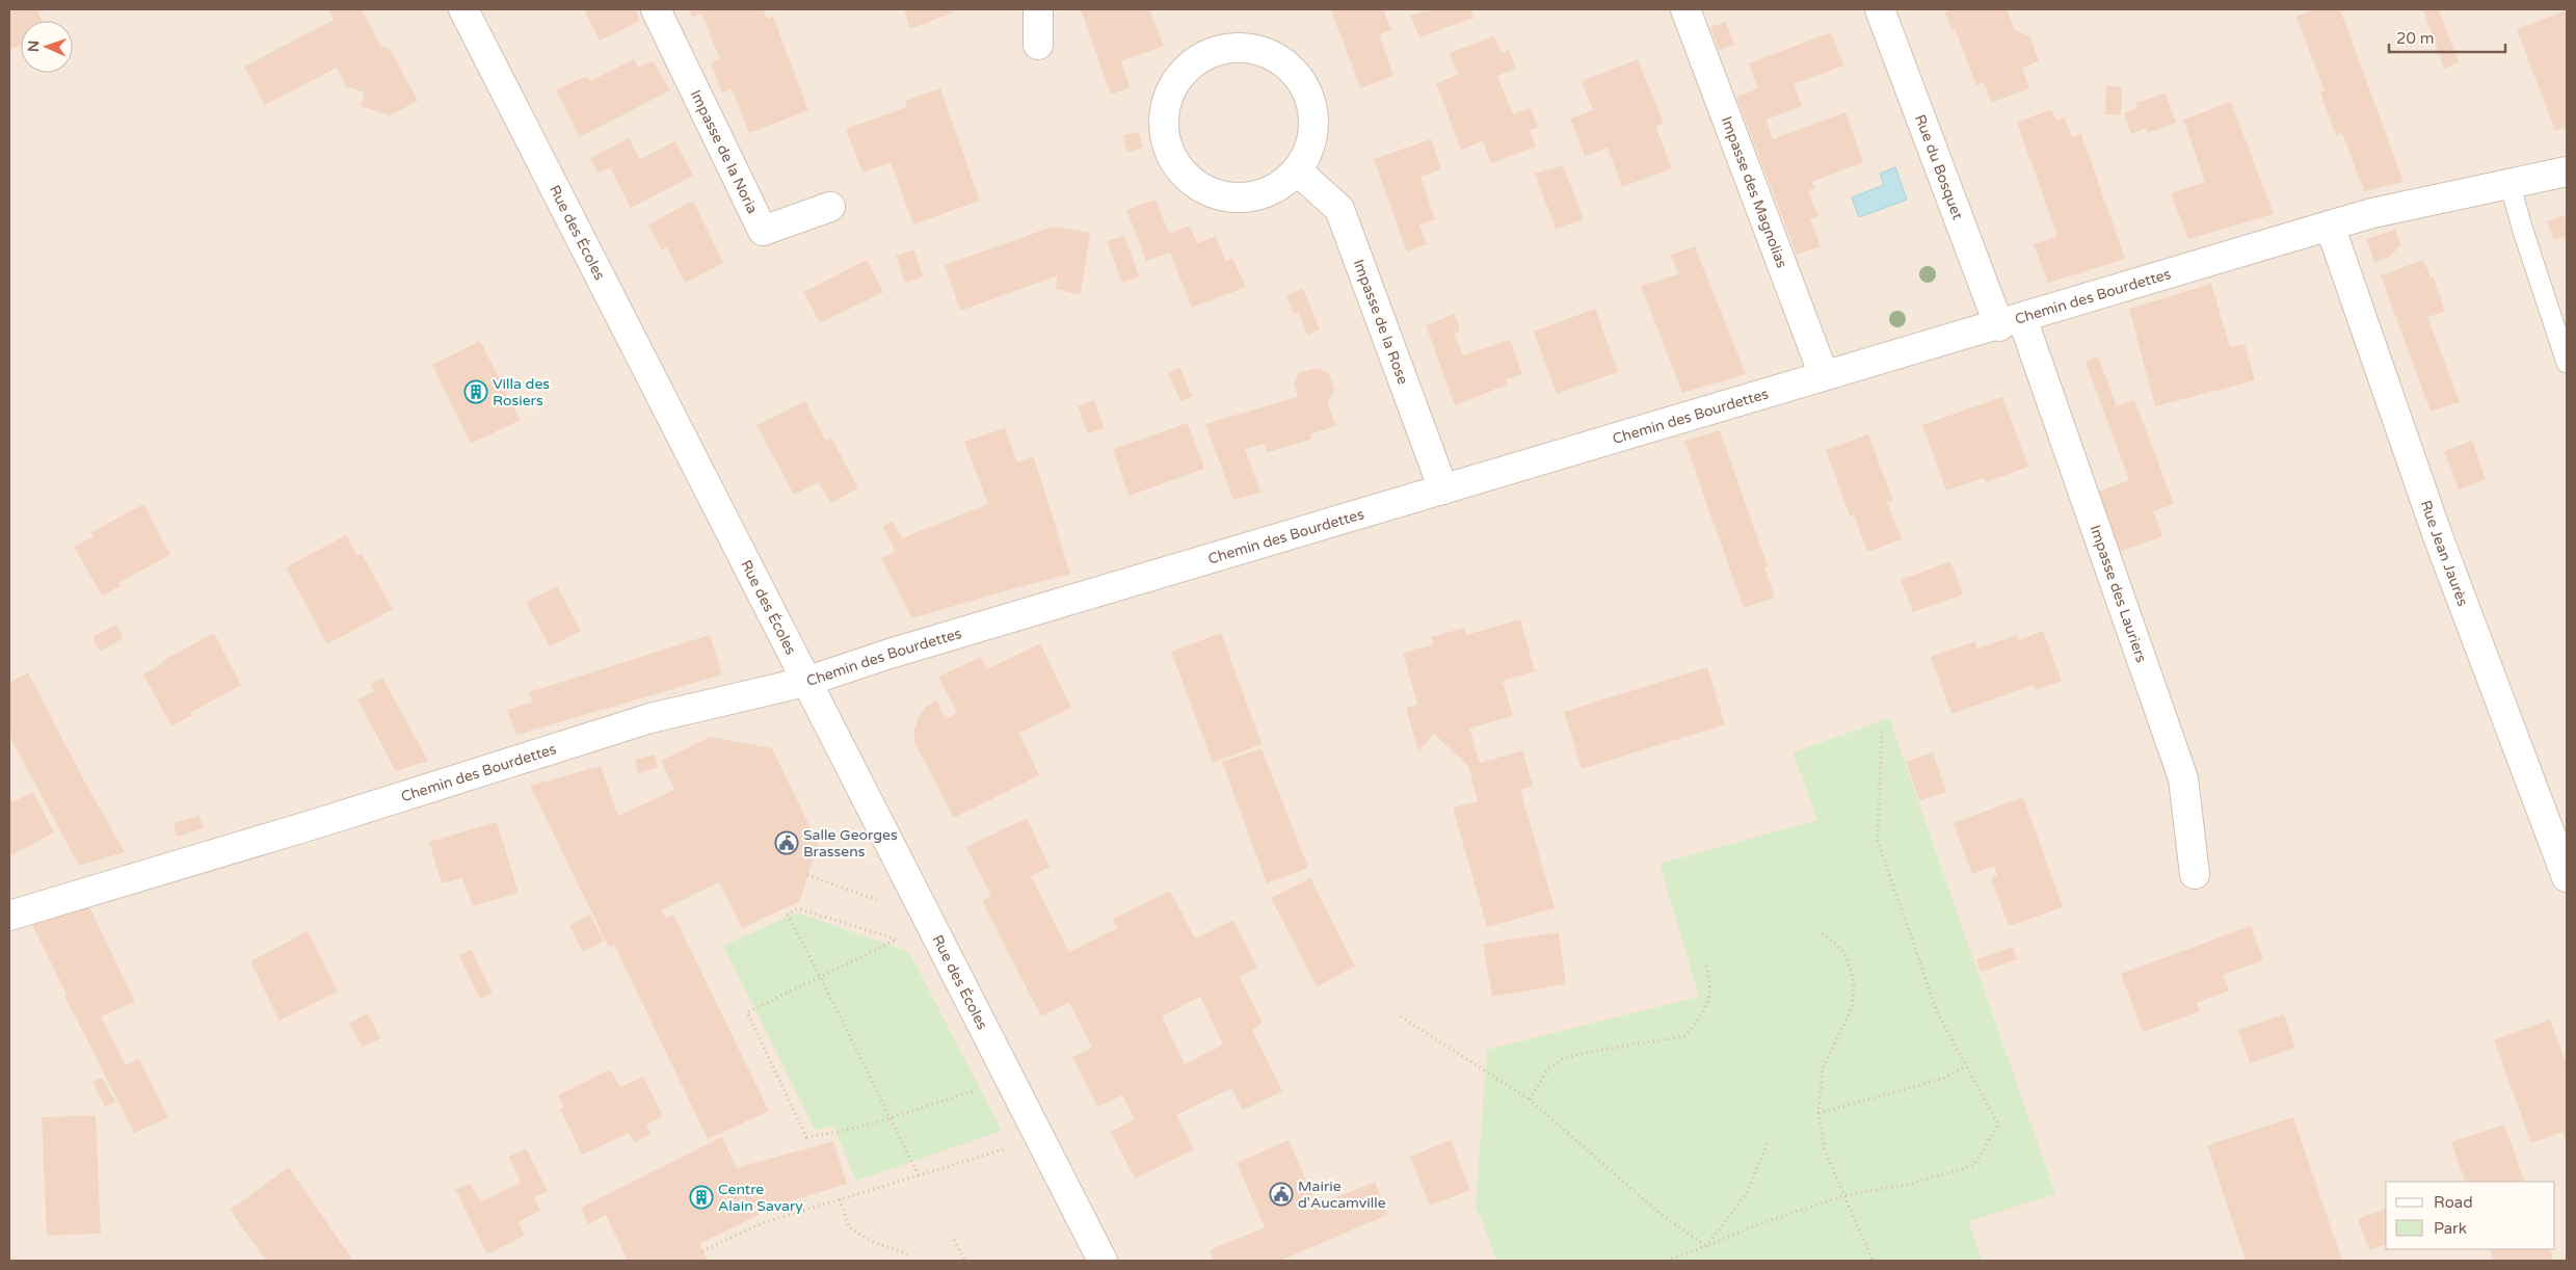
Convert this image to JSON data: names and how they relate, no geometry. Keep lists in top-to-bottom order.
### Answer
{
  "streets": {
    "street": [
      "Impasse de la Noria",
      "Rue du Bosquet",
      "Impasse des Magnolias",
      "Rue des Écoles",
      "Chemin des Bourdettes",
      "Impasse de la Rose",
      "Rue Jean Jaurès",
      "Impasse des Lauriers"
    ]
  },
  "crossings": [
    ["Rue du Bosquet", "Chemin des Bourdettes"],
    ["Rue du Bosquet", "Impasse des Lauriers"],
    ["Impasse des Magnolias", "Chemin des Bourdettes"],
    ["Rue des Écoles", "Chemin des Bourdettes"],
    ["Chemin des Bourdettes", "Impasse de la Rose"],
    ["Chemin des Bourdettes", "Rue Jean Jaurès"],
    ["Chemin des Bourdettes", "Impasse des Lauriers"]
  ],
  "places": {
    "building": ["Villa des Rosiers", "Centre Alain Savary"],
    "public building": ["Salle Georges Brassens", "Mairie d'Aucamville"]
  },
  "legend": ["Road", "Park"],
  "scale_bar": "20 m",
  "north": "left"
}
